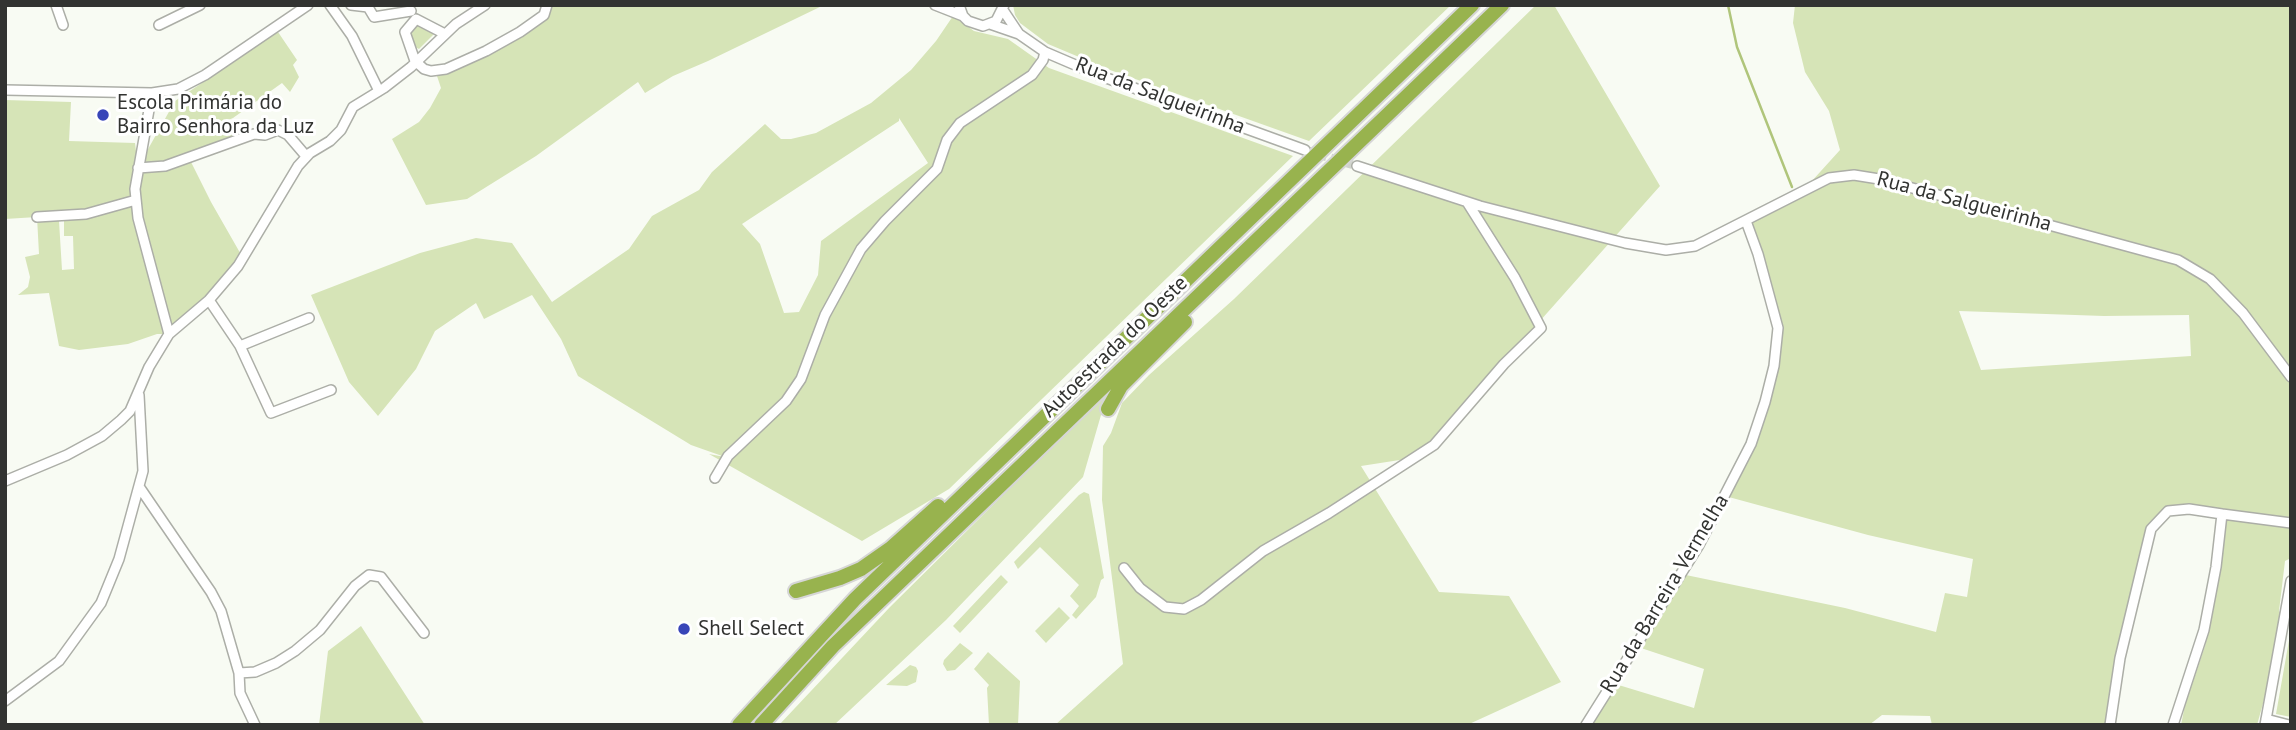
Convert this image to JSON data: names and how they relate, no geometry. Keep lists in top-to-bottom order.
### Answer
{
  "streets": {
    "highway": ["Autoestrada do Oeste"],
    "street": ["Rua da Salgueirinha", "Rua da Barreira Vermelha"]
  },
  "crossings": [
    ["Rua da Salgueirinha", "Rua da Barreira Vermelha"]
  ],
  "places": ["Escola Primária do Bairro Senhora da Luz", "Shell Select"]
}
